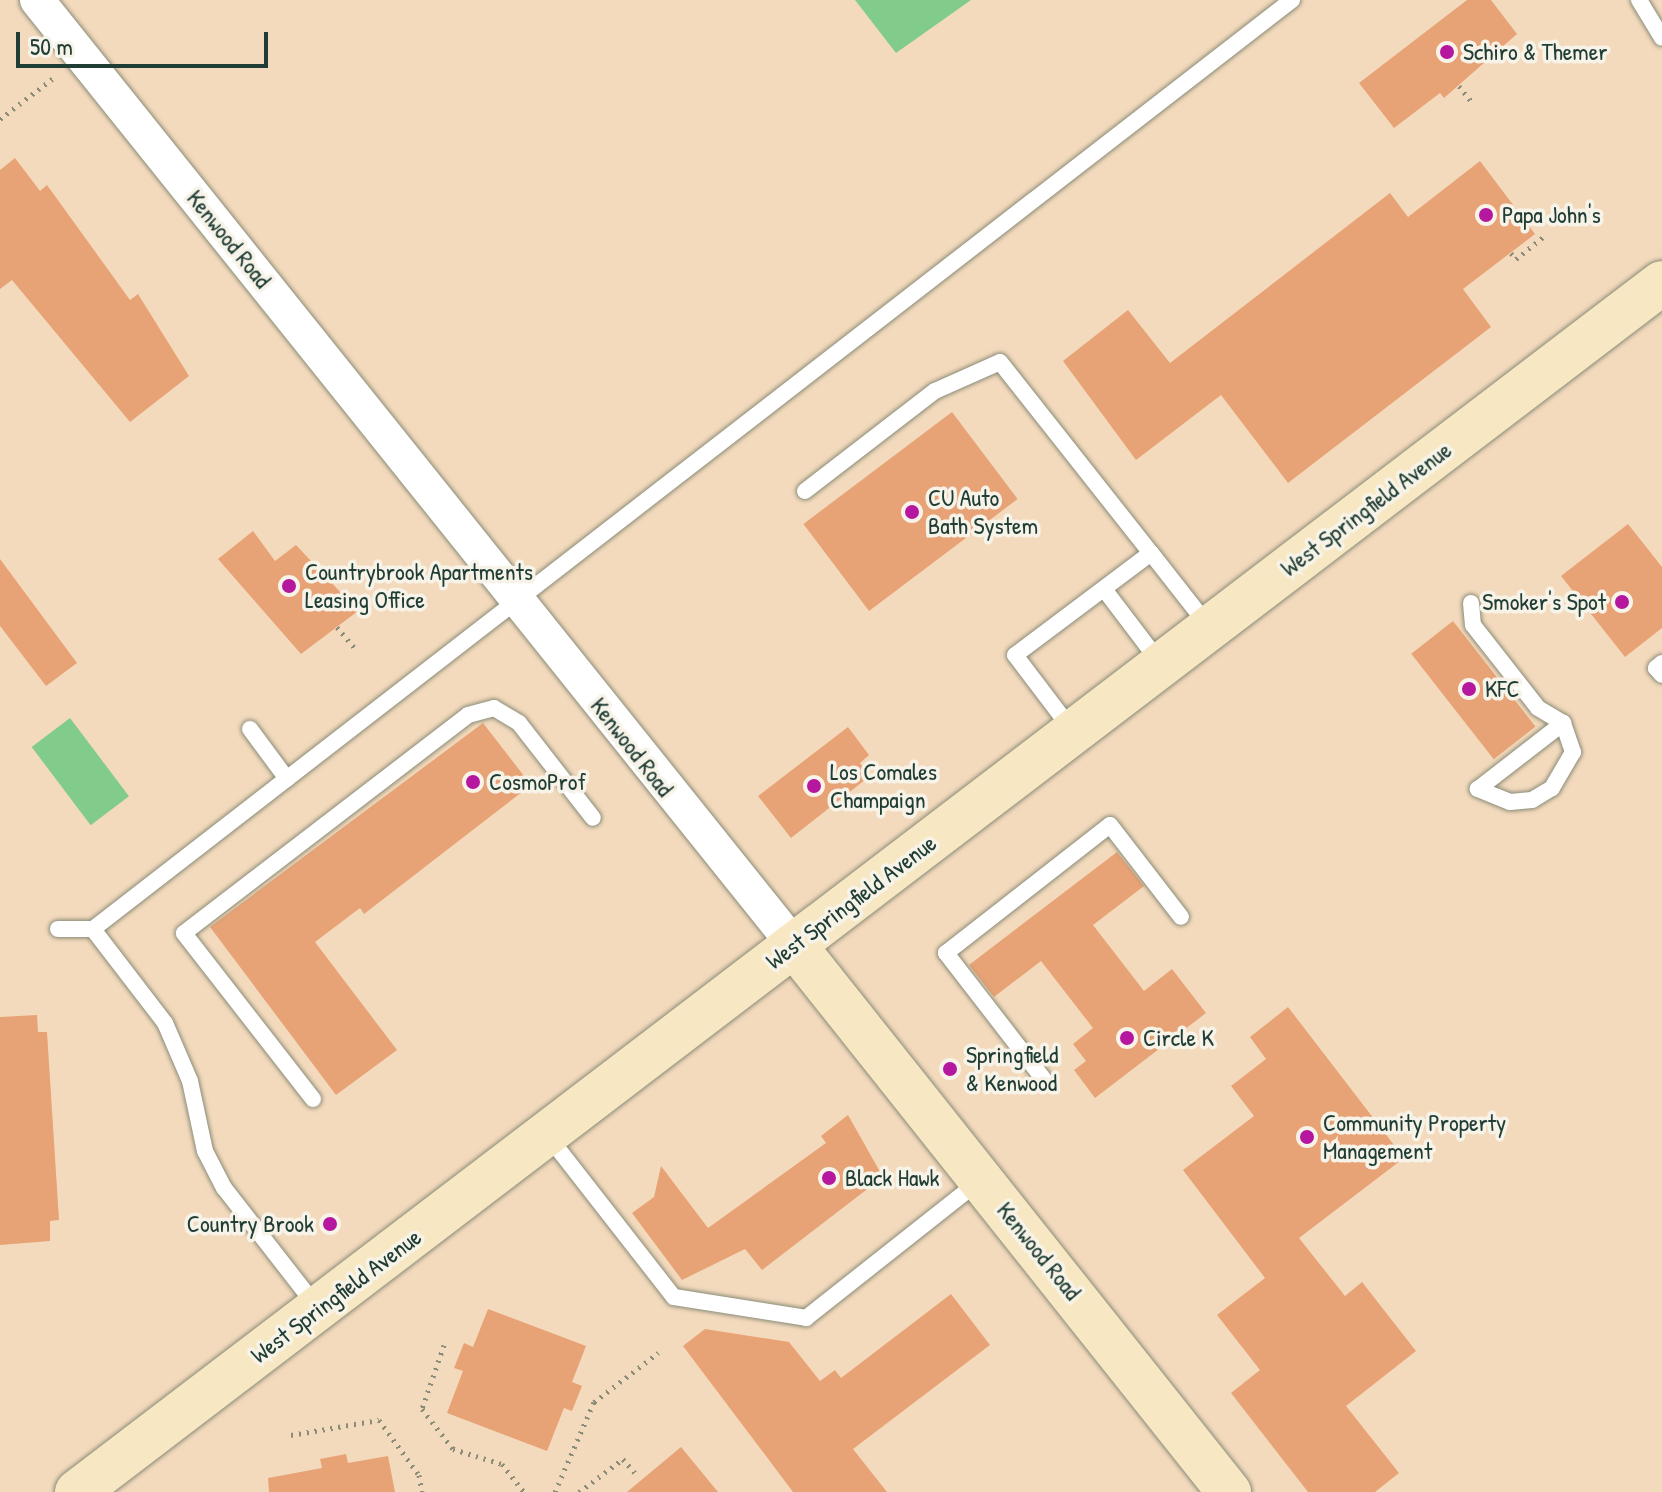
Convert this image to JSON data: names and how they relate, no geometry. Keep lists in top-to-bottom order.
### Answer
{
  "streets": {
    "main road": ["Kenwood Road", "West Springfield Avenue"]
  },
  "crossings": [
    ["Kenwood Road", "West Springfield Avenue"]
  ],
  "places": [
    "Schiro & Themer",
    "Papa John's",
    "CU Auto Bath System",
    "Countrybrook Apartments Leasing Office",
    "Smoker's Spot",
    "KFC",
    "CosmoProf",
    "Los Comales Champaign",
    "Circle K",
    "Springfield & Kenwood",
    "Community Property Management",
    "Black Hawk",
    "Country Brook"
  ],
  "scale_bar": "50 m"
}
